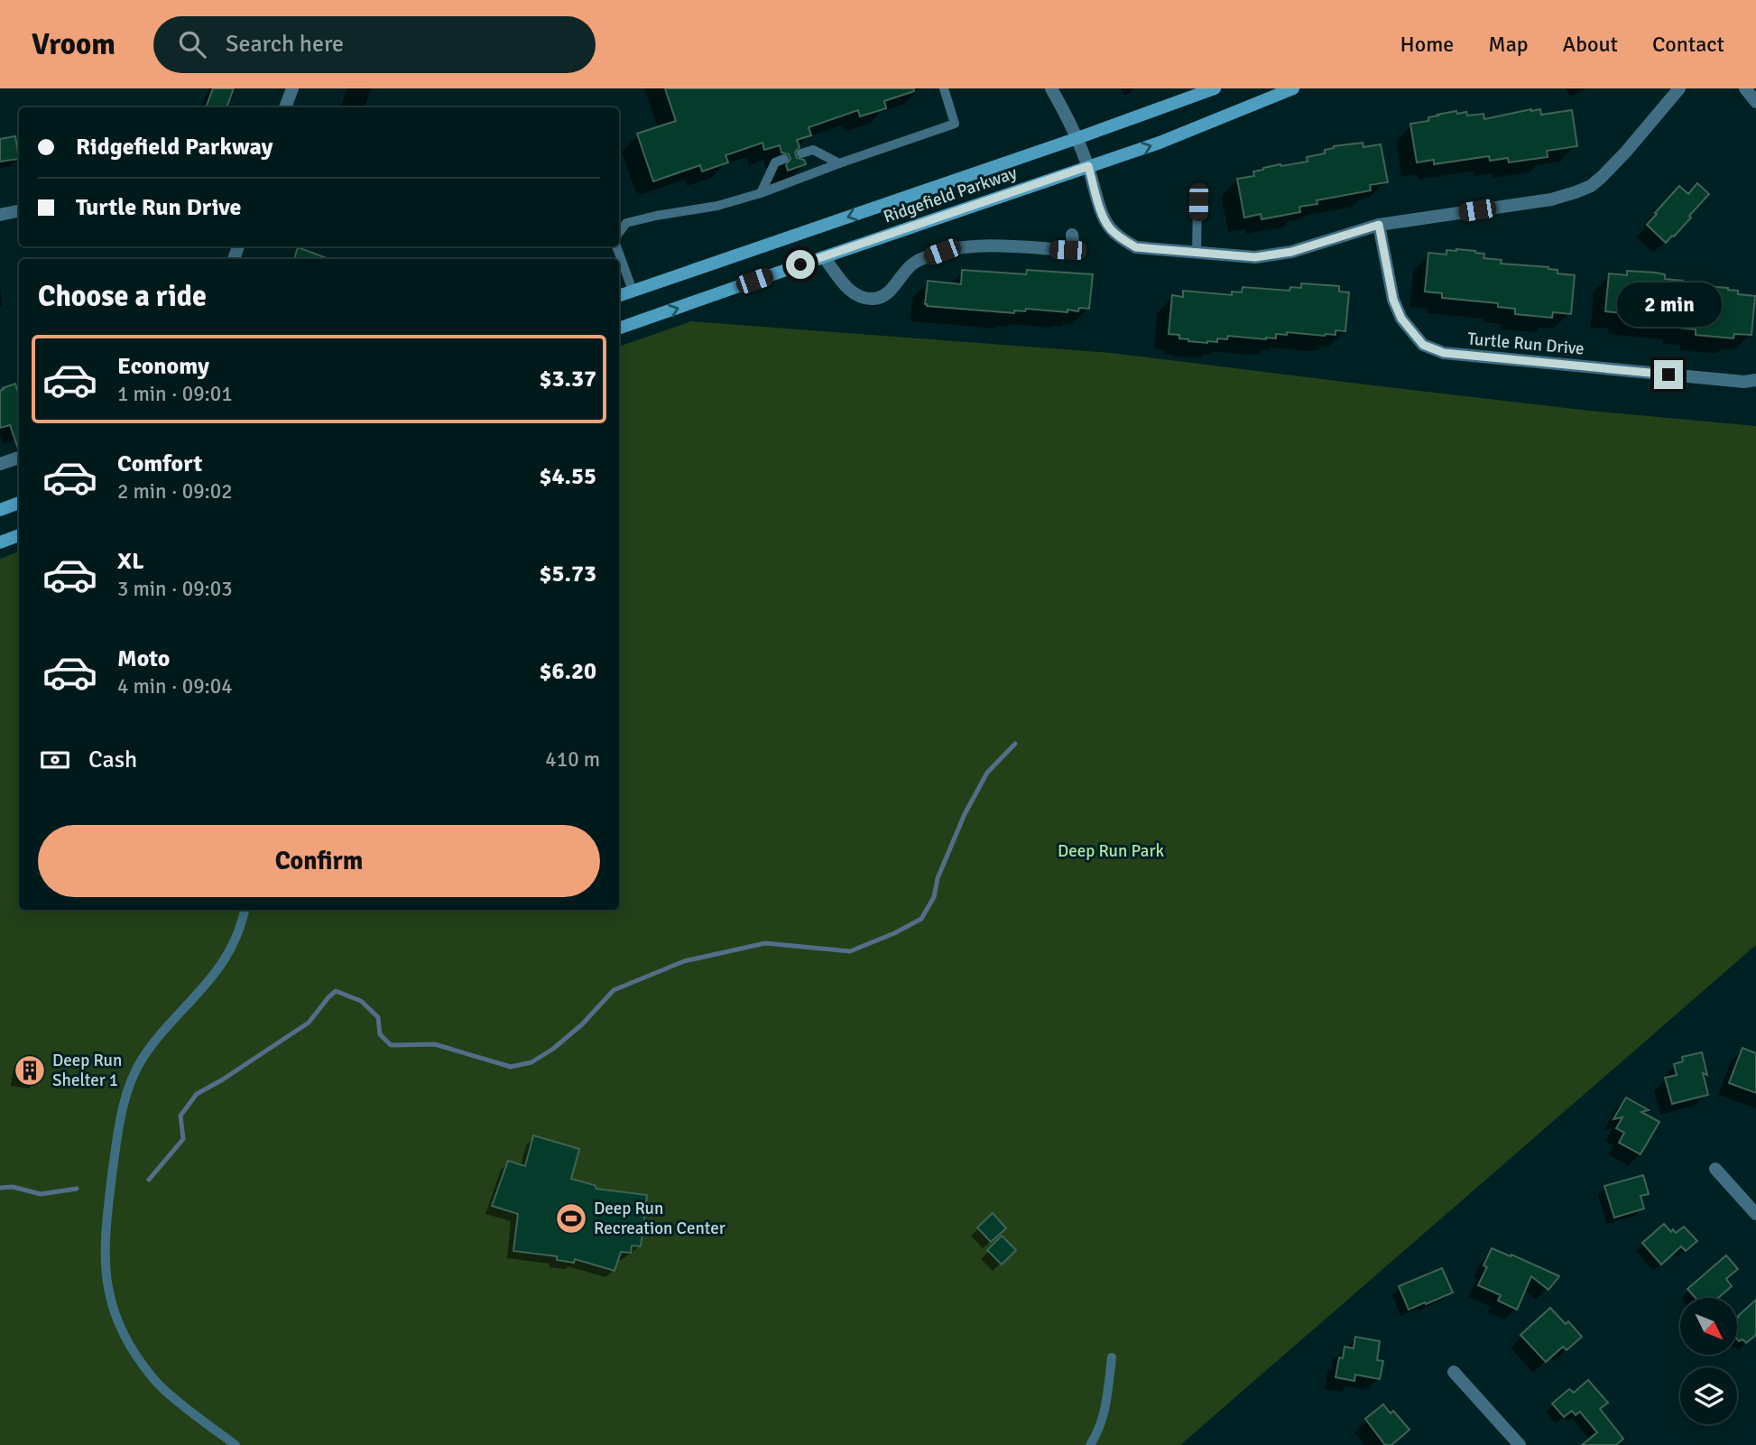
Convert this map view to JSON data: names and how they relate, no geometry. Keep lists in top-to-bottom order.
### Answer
{
  "streets": {
    "main road": ["Ridgefield Parkway"],
    "street": ["Turtle Run Drive"]
  },
  "parks": ["Deep Run Park"],
  "places": {
    "building": ["Deep Run Shelter 1"],
    "sports": ["Deep Run Recreation Center"]
  },
  "north": "bottom right",
  "page": {
    "header": "Vroom",
    "search": "Search here",
    "nav": [
      "Home",
      "Map",
      "About",
      "Contact"
    ],
    "banner": ["Ridgefield Parkway", "Turtle Run Drive"],
    "heading": "Choose a ride",
    "bubble": "2 min",
    "list": [
      {
        "name": "Economy",
        "note": "1 min · 09:01",
        "value": "$3.37"
      },
      {
        "name": "Comfort",
        "note": "2 min · 09:02",
        "value": "$4.55"
      },
      {
        "name": "XL",
        "note": "3 min · 09:03",
        "value": "$5.73"
      },
      {
        "name": "Moto",
        "note": "4 min · 09:04",
        "value": "$6.20"
      }
    ],
    "pay": ["Cash", "410 m"],
    "buttons": "Confirm"
  }
}
